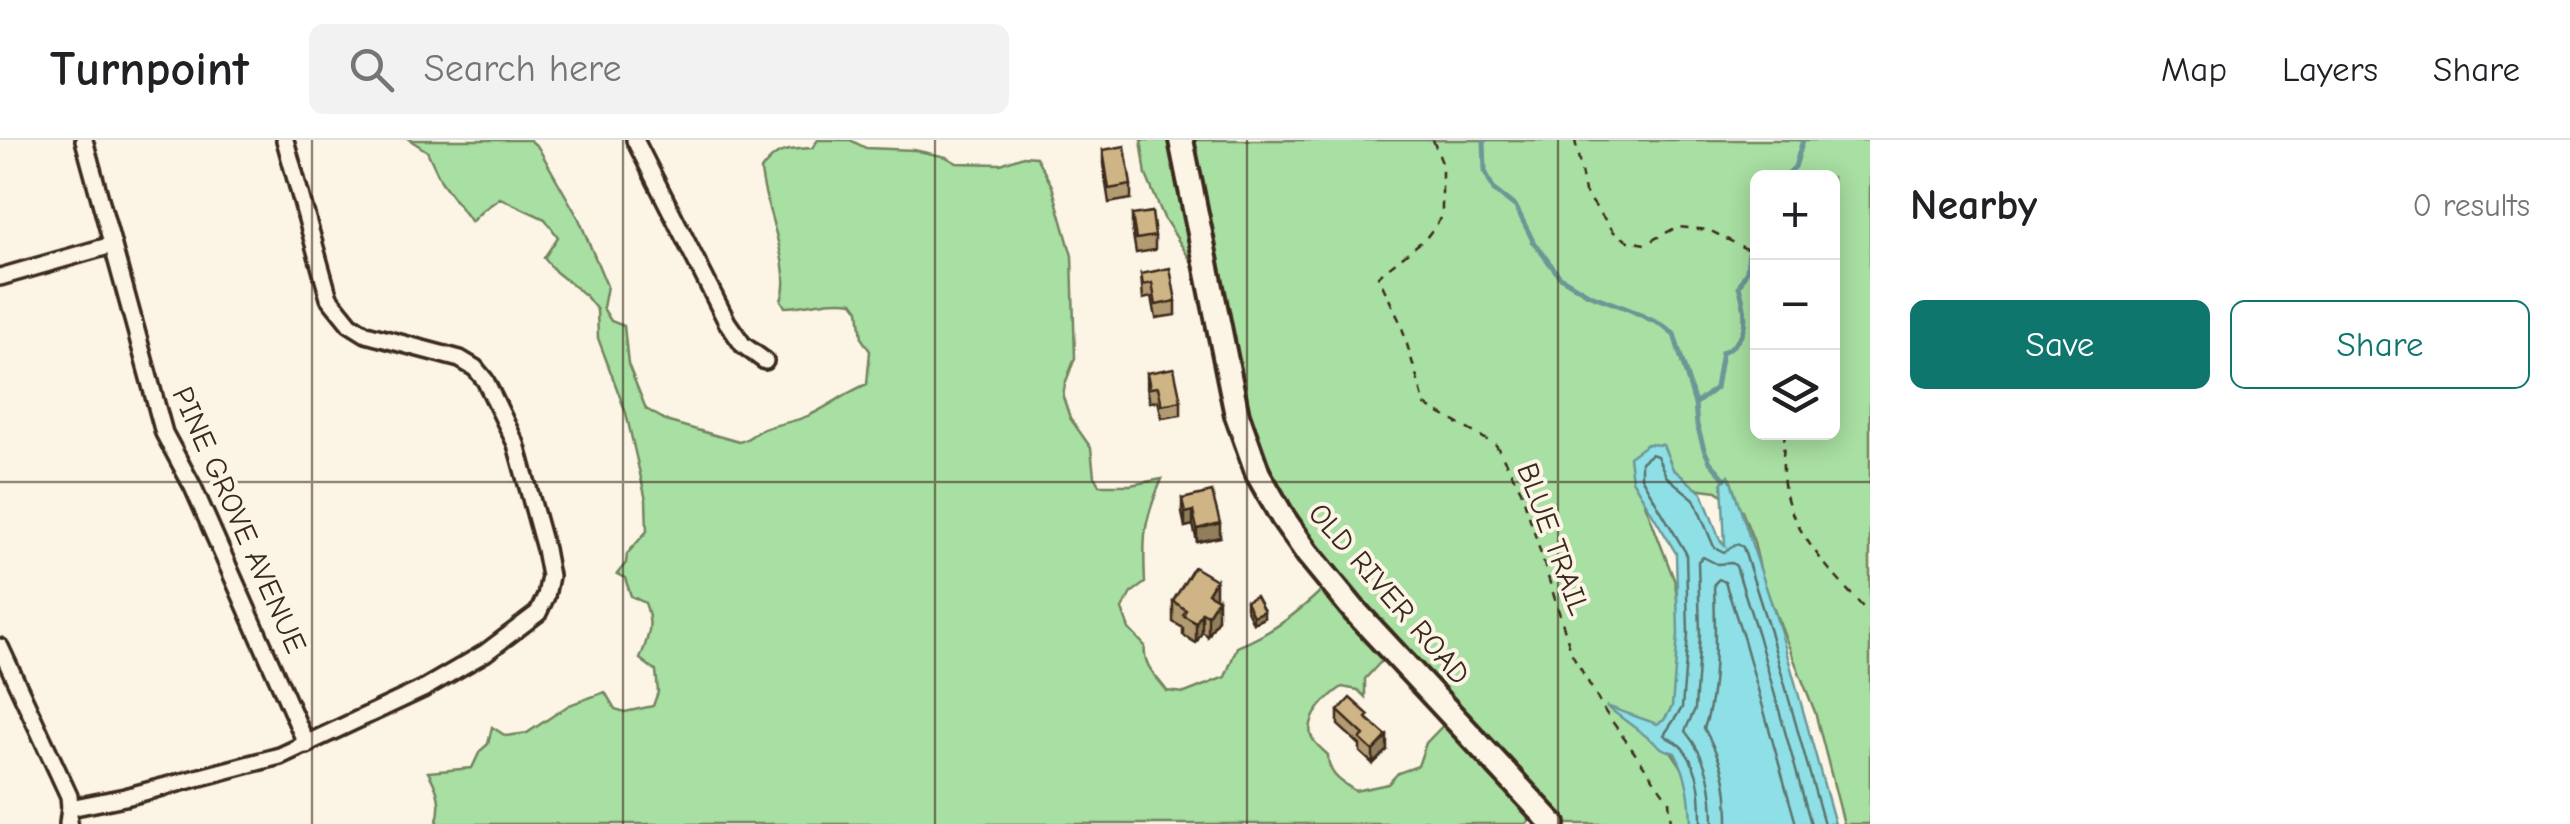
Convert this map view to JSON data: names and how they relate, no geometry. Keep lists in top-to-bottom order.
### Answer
{
  "streets": {
    "main road": ["OLD RIVER ROAD"],
    "street": ["PINE GROVE AVENUE"],
    "path": ["BLUE TRAIL"]
  },
  "page": {
    "header": "Turnpoint",
    "search": "Search here",
    "nav": ["Map", "Layers", "Share"],
    "heading": ["Nearby", "0 results"],
    "map_buttons": ["+", "−"],
    "buttons": ["Save", "Share"]
  }
}
